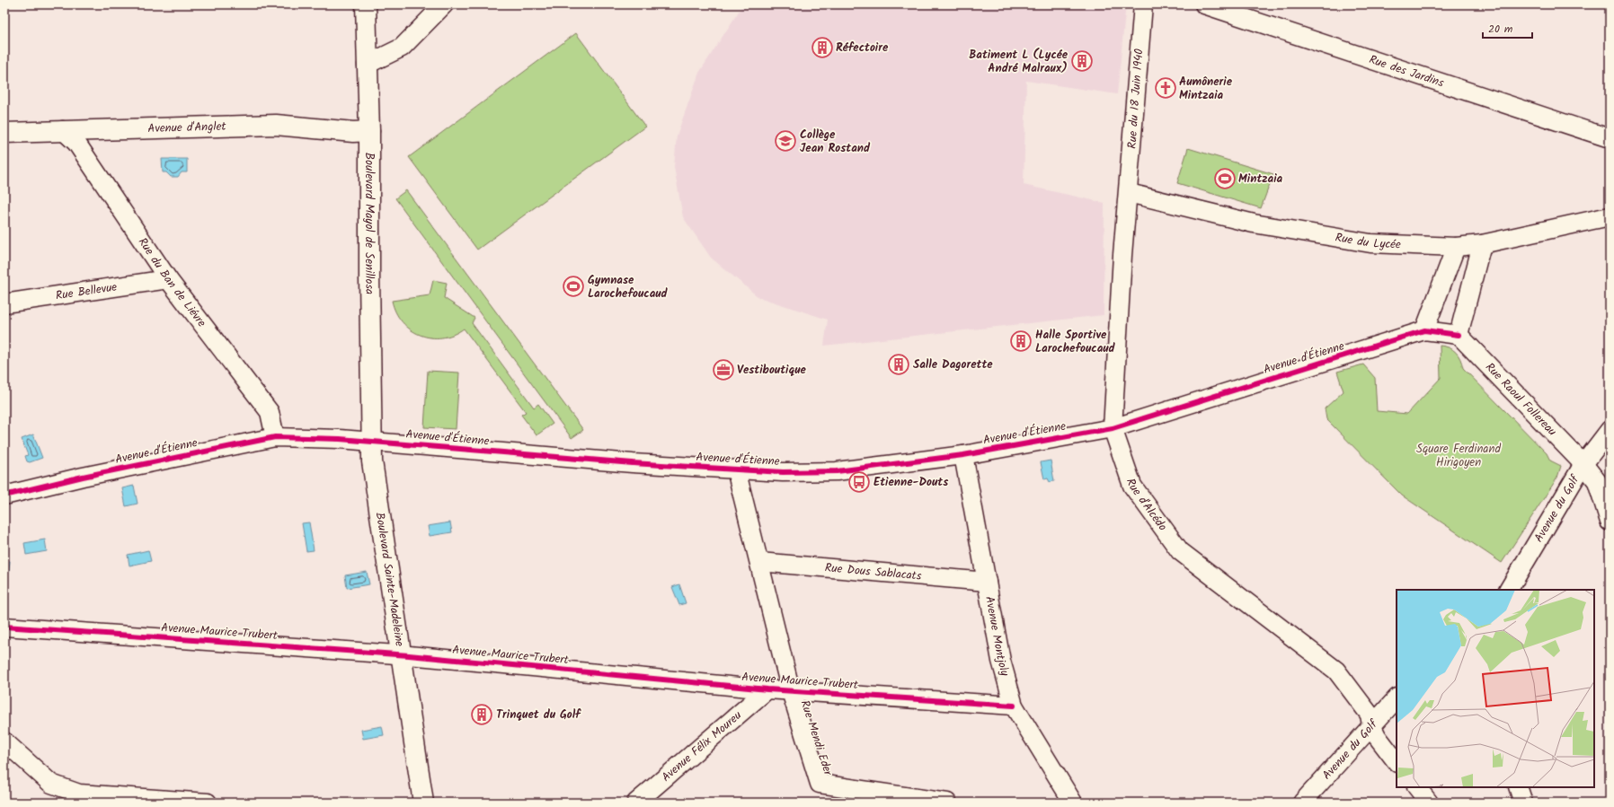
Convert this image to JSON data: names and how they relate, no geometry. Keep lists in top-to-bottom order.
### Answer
{
  "streets": {
    "street": [
      "Rue des Jardins",
      "Rue du 18 Juin 1940",
      "Avenue d'Anglet",
      "Boulevard Mayol de Senillosa",
      "Rue du Lycée",
      "Rue du Ban de Liévre",
      "Rue Bellevue",
      "Avenue d'Étienne",
      "Rue Raoul Follereau",
      "Rue d'Alcédo",
      "Avenue du Golf",
      "Rue Dous Sablacats",
      "Boulevard Sainte-Madeleine",
      "Avenue Maurice Trubert",
      "Avenue Montjoly",
      "Rue Mendi Eder",
      "Avenue Félix Moureu"
    ]
  },
  "crossings": [
    ["Rue du 18 Juin 1940", "Rue du Lycée"],
    ["Rue du 18 Juin 1940", "Rue d'Alcédo"],
    ["Avenue d'Anglet", "Boulevard Mayol de Senillosa"],
    ["Avenue d'Anglet", "Rue du Ban de Liévre"],
    ["Boulevard Mayol de Senillosa", "Avenue d'Étienne"],
    ["Boulevard Mayol de Senillosa", "Boulevard Sainte-Madeleine"],
    ["Rue du Lycée", "Rue d'Alcédo"],
    ["Rue du Ban de Liévre", "Rue Bellevue"],
    ["Rue du Ban de Liévre", "Avenue d'Étienne"],
    ["Avenue d'Étienne", "Rue Raoul Follereau"],
    ["Avenue d'Étienne", "Rue d'Alcédo"],
    ["Avenue d'Étienne", "Boulevard Sainte-Madeleine"],
    ["Avenue d'Étienne", "Avenue Montjoly"],
    ["Avenue d'Étienne", "Rue Mendi Eder"],
    ["Rue Raoul Follereau", "Avenue du Golf"],
    ["Rue d'Alcédo", "Avenue du Golf"],
    ["Rue Dous Sablacats", "Avenue Montjoly"],
    ["Rue Dous Sablacats", "Rue Mendi Eder"],
    ["Boulevard Sainte-Madeleine", "Avenue Maurice Trubert"],
    ["Avenue Maurice Trubert", "Avenue Montjoly"],
    ["Avenue Maurice Trubert", "Rue Mendi Eder"],
    ["Avenue Maurice Trubert", "Avenue Félix Moureu"]
  ],
  "parks": ["Square Ferdinand Hirigoyen"],
  "places": {
    "building": [
      "Réfectoire",
      "Batiment L (Lycée André Malraux)",
      "Halle Sportive Larochefoucaud",
      "Salle Dagorette",
      "Trinquet du Golf"
    ],
    "church": ["Aumônerie Mintzaia"],
    "school or university": ["Collège Jean Rostand"],
    "sports": ["Mintzaia", "Gymnase Larochefoucaud"],
    "office": ["Vestiboutique"],
    "bus stop": ["Etienne-Douts"]
  },
  "scale_bar": "20 m"
}
